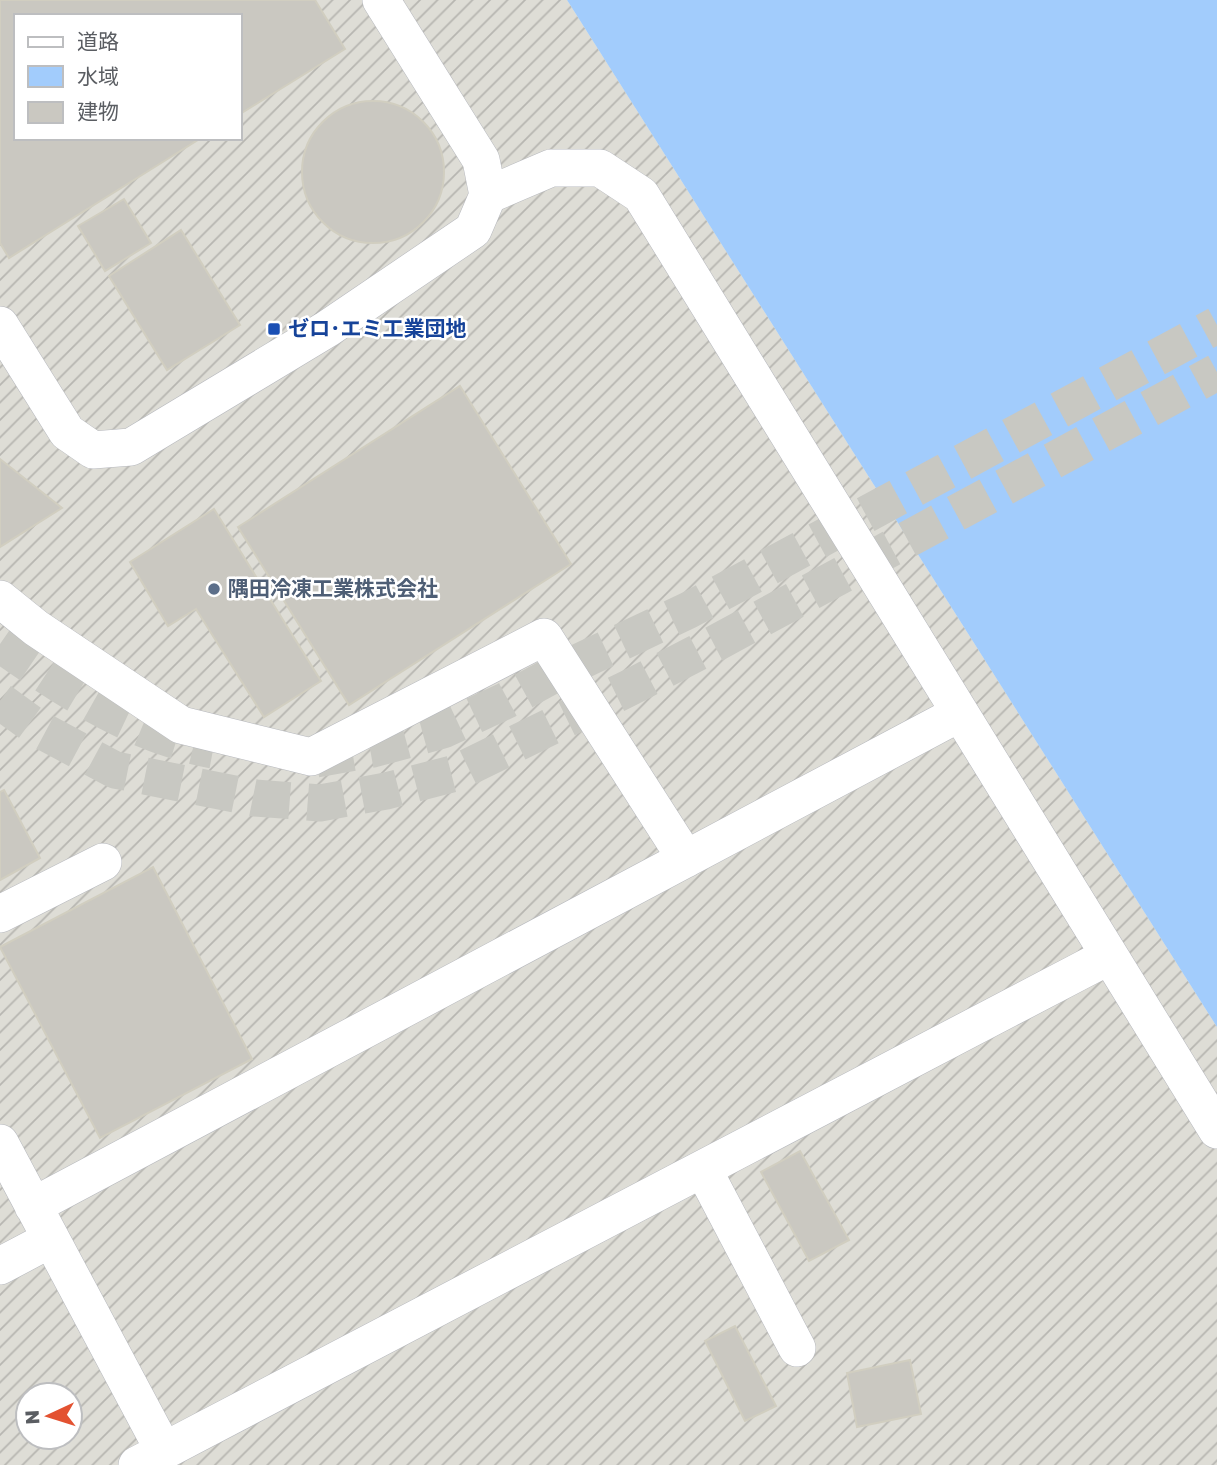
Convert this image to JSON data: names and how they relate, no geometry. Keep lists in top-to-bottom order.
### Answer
{
  "places": {
    "transit": ["ゼロ･エミ工業団地"],
    "other": ["隅田冷凍工業株式会社"]
  },
  "legend": ["道路", "水域", "建物"],
  "north": "left"
}
